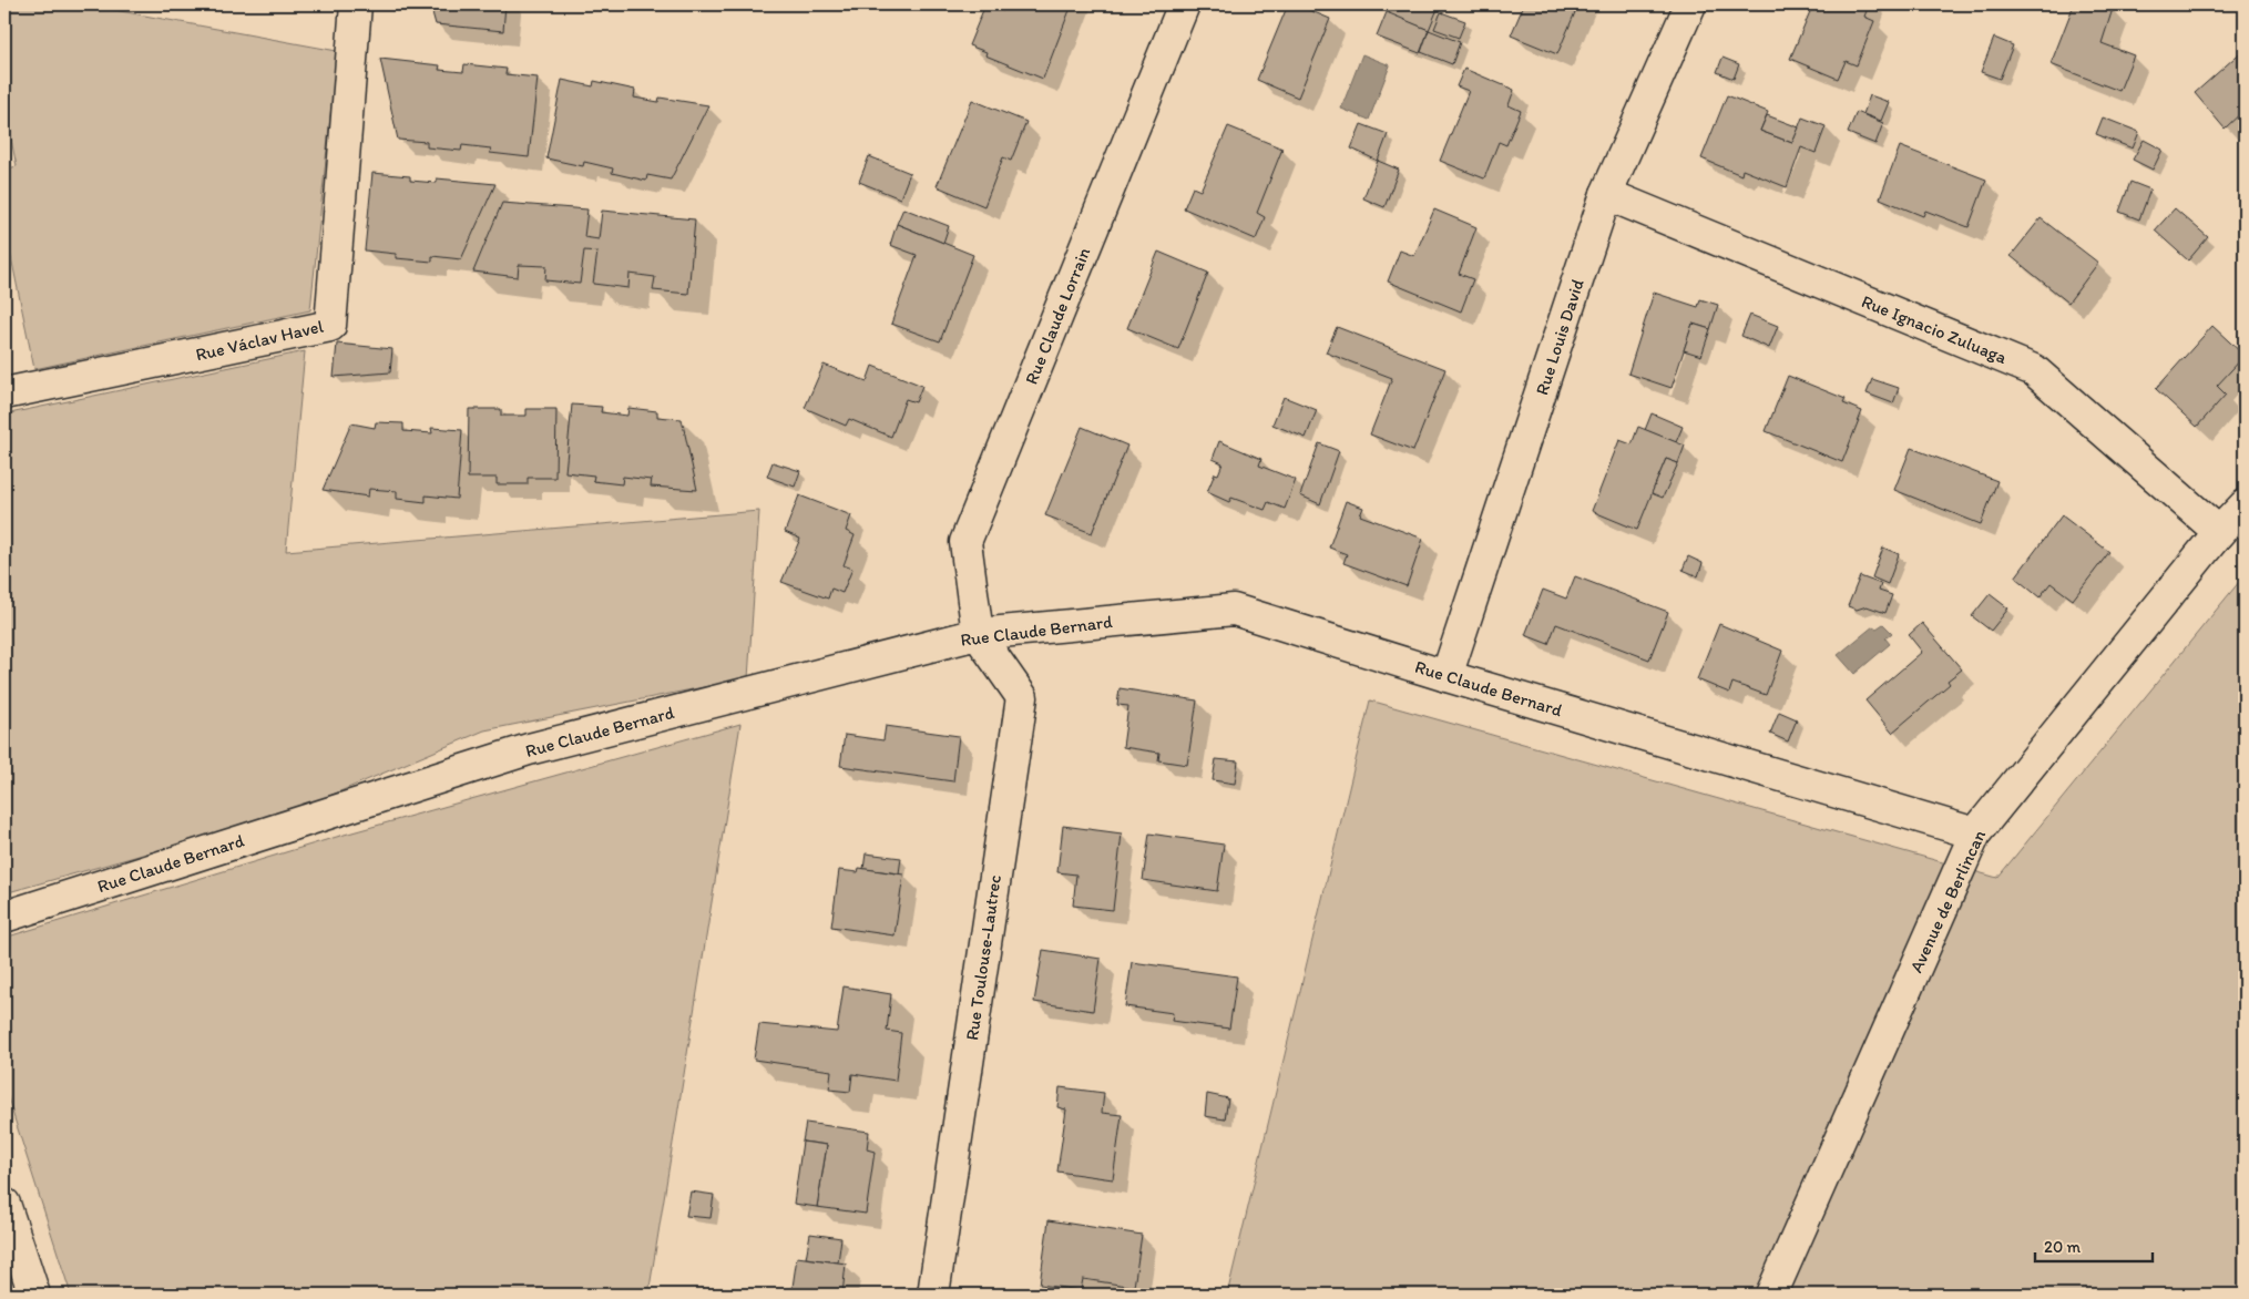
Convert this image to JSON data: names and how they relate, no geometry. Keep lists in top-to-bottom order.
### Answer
{
  "streets": {
    "street": [
      "Rue Claude Lorrain",
      "Rue Ignacio Zuluaga",
      "Rue Louis David",
      "Rue Václav Havel",
      "Rue Claude Bernard",
      "Avenue de Berlincan",
      "Rue Toulouse-Lautrec"
    ]
  },
  "crossings": [
    ["Rue Claude Lorrain", "Rue Claude Bernard"],
    ["Rue Claude Lorrain", "Rue Toulouse-Lautrec"],
    ["Rue Ignacio Zuluaga", "Rue Louis David"],
    ["Rue Ignacio Zuluaga", "Avenue de Berlincan"],
    ["Rue Louis David", "Rue Claude Bernard"],
    ["Rue Claude Bernard", "Avenue de Berlincan"],
    ["Rue Claude Bernard", "Rue Toulouse-Lautrec"]
  ],
  "scale_bar": "20 m"
}
